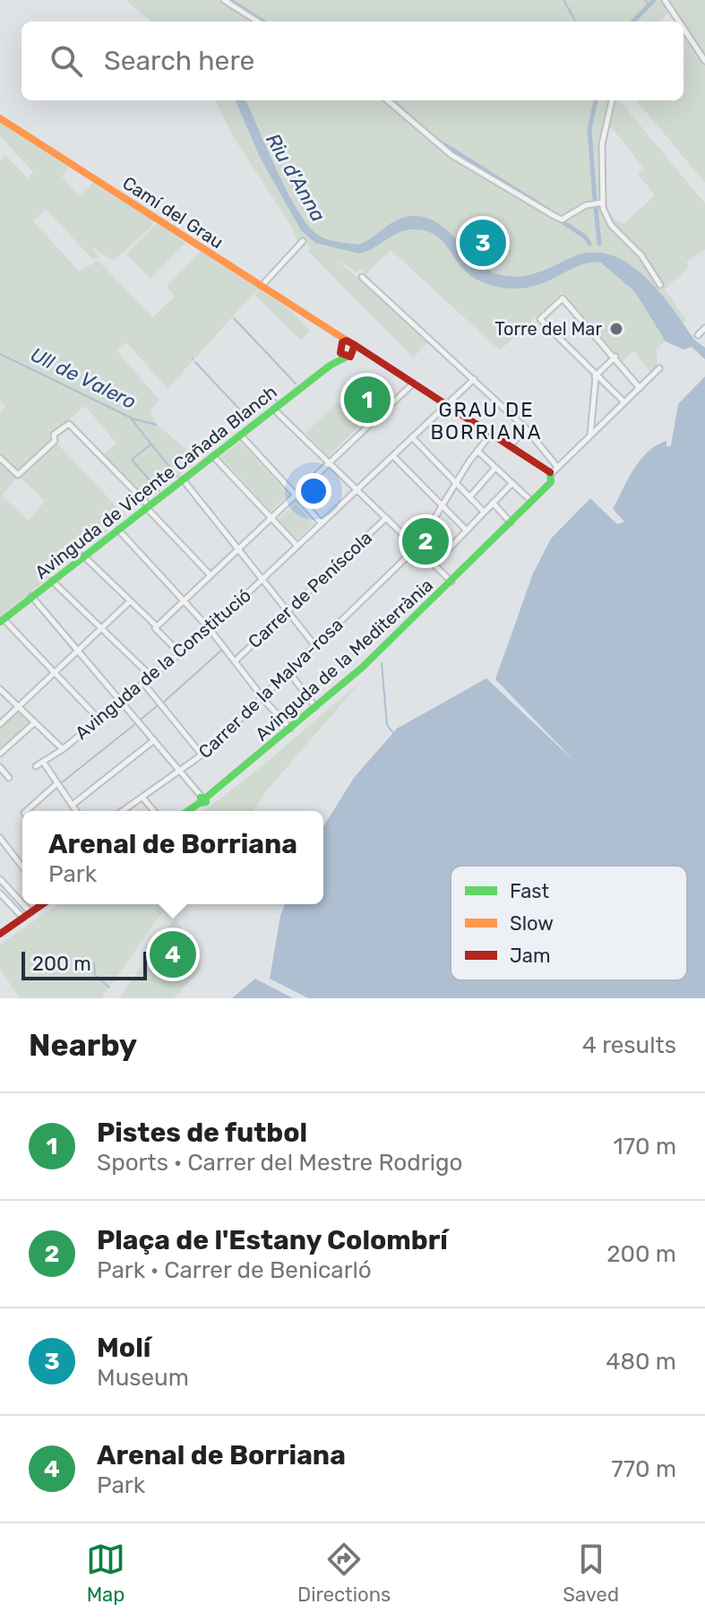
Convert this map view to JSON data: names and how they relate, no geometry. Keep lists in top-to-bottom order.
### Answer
{
  "streets": {
    "street": [
      "Camí del Grau",
      "Avinguda de Vicente Cañada Blanch",
      "Carrer de Peníscola",
      "Avinguda de la Mediterrània",
      "Avinguda de la Constitució",
      "Carrer de la Malva-rosa"
    ]
  },
  "crossings": [
    ["Camí del Grau", "Avinguda de Vicente Cañada Blanch"],
    ["Camí del Grau", "Avinguda de la Mediterrània"],
    ["Camí del Grau", "Avinguda de la Constitució"],
    ["Camí del Grau", "Carrer de la Malva-rosa"]
  ],
  "districts": ["GRAU DE BORRIANA"],
  "water": ["Riu d'Anna", "Ull de Valero"],
  "places": ["Torre del Mar"],
  "legend": ["Fast", "Slow", "Jam"],
  "scale_bar": "200 m",
  "page": {
    "search": "Search here",
    "pins": [
      "3",
      "1",
      "2",
      "4"
    ],
    "popup": ["Arenal de Borriana", "Park"],
    "scale": "200 m",
    "heading": ["Nearby", "4 results"],
    "list": [
      {
        "mark": "1",
        "name": "Pistes de futbol",
        "note": "Sports · Carrer del Mestre Rodrigo",
        "value": "170 m"
      },
      {
        "mark": "2",
        "name": "Plaça de l'Estany Colombrí",
        "note": "Park · Carrer de Benicarló",
        "value": "200 m"
      },
      {
        "mark": "3",
        "name": "Molí",
        "note": "Museum",
        "value": "480 m"
      },
      {
        "mark": "4",
        "name": "Arenal de Borriana",
        "note": "Park",
        "value": "770 m"
      }
    ],
    "nav": ["Map", "Directions", "Saved"]
  }
}
